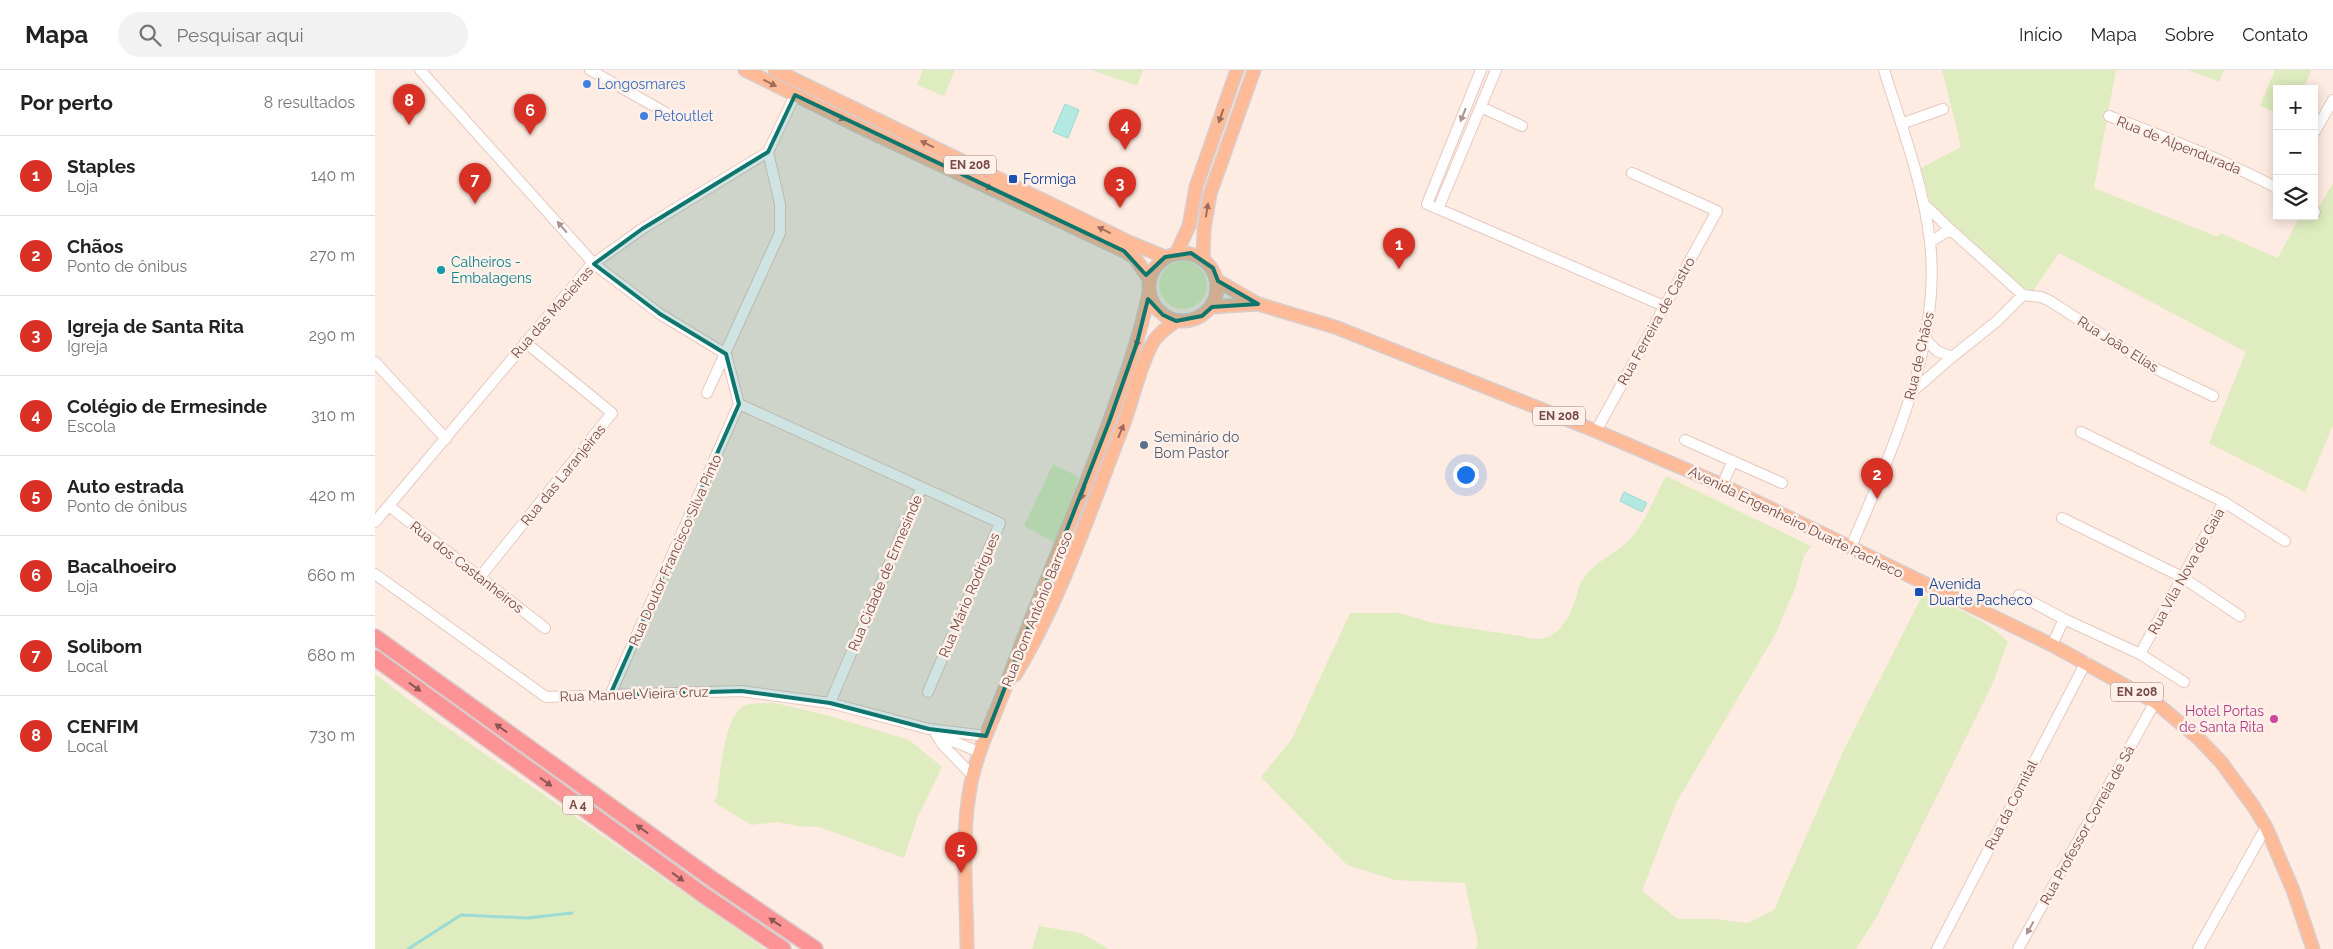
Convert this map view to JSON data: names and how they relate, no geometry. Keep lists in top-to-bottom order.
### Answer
{
  "streets": {
    "highway": ["A 4"],
    "main road": ["EN 208", "Avenida Engenheiro Duarte Pacheco", "Rua Dom António Barroso"],
    "street": [
      "Rua de Alpendurada",
      "Rua das Macieiras",
      "Rua Ferreira de Castro",
      "Rua João Elias",
      "Rua de Chãos",
      "Rua das Laranjeiras",
      "Rua Doutor Francisco Silva Pinto",
      "Rua dos Castanheiros",
      "Rua Vila Nova de Gaia",
      "Rua Cidade de Ermesinde",
      "Rua Mário Rodrigues",
      "Rua Manuel Vieira Cruz",
      "Rua da Comital",
      "Rua Professor Correia de Sá"
    ]
  },
  "crossings": [
    ["EN 208", "Avenida Engenheiro Duarte Pacheco"],
    ["EN 208", "Rua Dom António Barroso"],
    ["Rua das Macieiras", "Rua das Laranjeiras"],
    ["Rua das Macieiras", "Rua dos Castanheiros"],
    ["Rua Ferreira de Castro", "Avenida Engenheiro Duarte Pacheco"],
    ["Rua de Chãos", "Avenida Engenheiro Duarte Pacheco"],
    ["Rua das Laranjeiras", "Rua dos Castanheiros"],
    ["Avenida Engenheiro Duarte Pacheco", "Rua Dom António Barroso"],
    ["Avenida Engenheiro Duarte Pacheco", "Rua da Comital"],
    ["Avenida Engenheiro Duarte Pacheco", "Rua Professor Correia de Sá"],
    ["Rua Doutor Francisco Silva Pinto", "Rua Cidade de Ermesinde"],
    ["Rua Doutor Francisco Silva Pinto", "Rua Manuel Vieira Cruz"],
    ["Rua Cidade de Ermesinde", "Rua Mário Rodrigues"],
    ["Rua Cidade de Ermesinde", "Rua Manuel Vieira Cruz"]
  ],
  "one_way": ["Rua Professor Correia de Sá"],
  "places": {
    "other": [
      "Longosmares",
      "Petoutlet",
      "Calheiros - Embalagens",
      "Seminário do Bom Pastor",
      "Hotel Portas de Santa Rita"
    ],
    "transit": ["Formiga", "Avenida Duarte Pacheco"]
  },
  "page": {
    "header": "Mapa",
    "search": "Pesquisar aqui",
    "nav": [
      "Início",
      "Mapa",
      "Sobre",
      "Contato"
    ],
    "heading": ["Por perto", "8 resultados"],
    "pins": [
      "8",
      "6",
      "4",
      "7",
      "3",
      "1",
      "2",
      "5"
    ],
    "map_buttons": ["+", "−"],
    "list": [
      {
        "mark": "1",
        "name": "Staples",
        "note": "Loja",
        "value": "140 m"
      },
      {
        "mark": "2",
        "name": "Chãos",
        "note": "Ponto de ônibus",
        "value": "270 m"
      },
      {
        "mark": "3",
        "name": "Igreja de Santa Rita",
        "note": "Igreja",
        "value": "290 m"
      },
      {
        "mark": "4",
        "name": "Colégio de Ermesinde",
        "note": "Escola",
        "value": "310 m"
      },
      {
        "mark": "5",
        "name": "Auto estrada",
        "note": "Ponto de ônibus",
        "value": "420 m"
      },
      {
        "mark": "6",
        "name": "Bacalhoeiro",
        "note": "Loja",
        "value": "660 m"
      },
      {
        "mark": "7",
        "name": "Solibom",
        "note": "Local",
        "value": "680 m"
      },
      {
        "mark": "8",
        "name": "CENFIM",
        "note": "Local",
        "value": "730 m"
      }
    ]
  }
}
